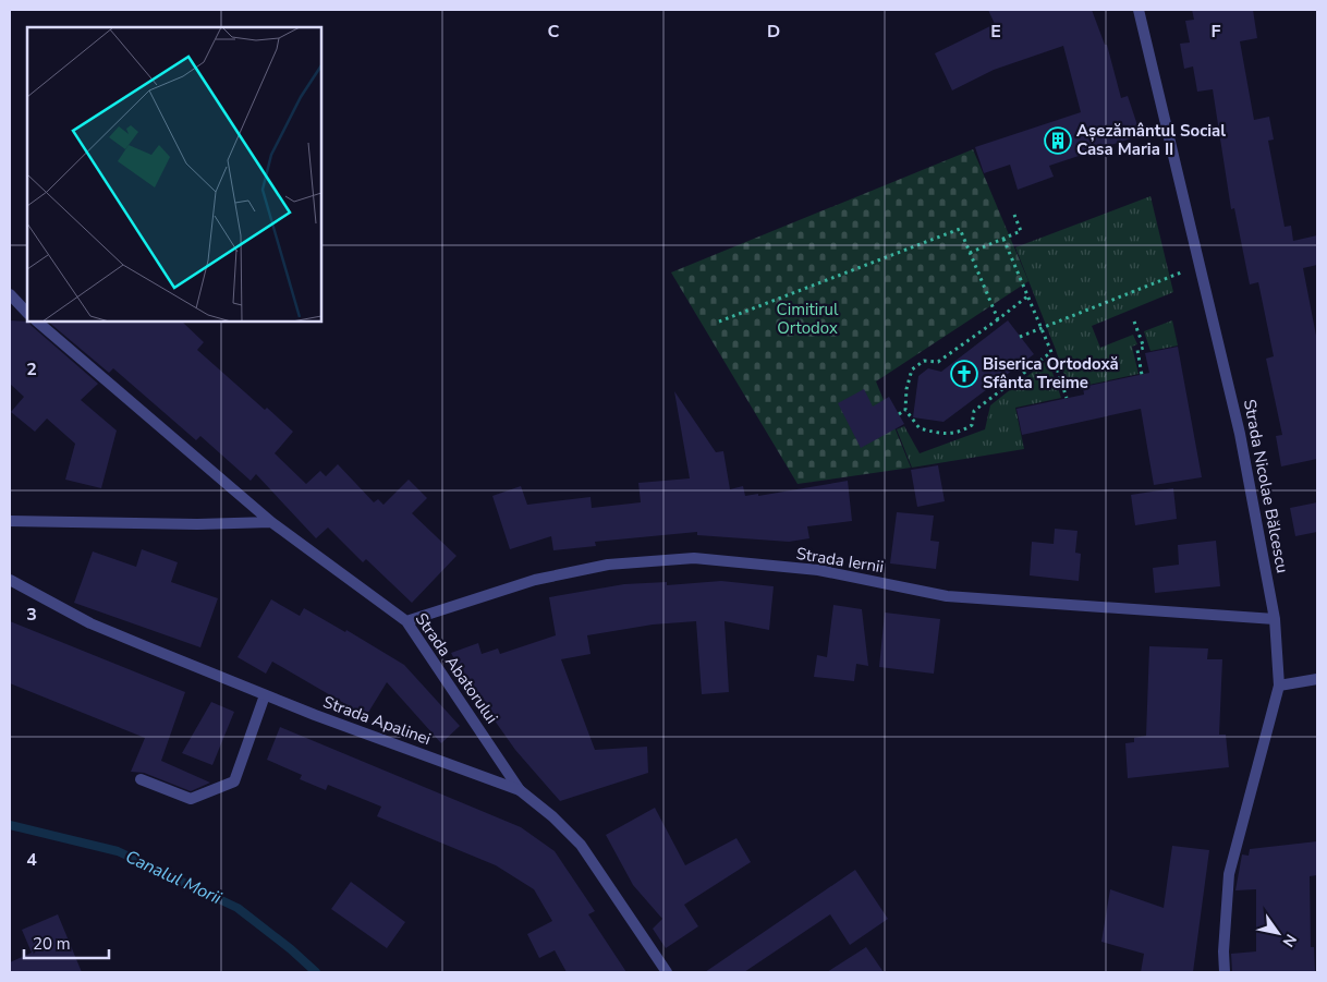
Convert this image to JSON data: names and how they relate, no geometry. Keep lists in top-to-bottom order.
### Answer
{
  "streets": {
    "street": [
      "Strada Nicolae Bălcescu",
      "Strada Iernii",
      "Strada Abatorului",
      "Strada Apalinei"
    ]
  },
  "crossings": [
    ["Strada Nicolae Bălcescu", "Strada Iernii"],
    ["Strada Iernii", "Strada Abatorului"],
    ["Strada Abatorului", "Strada Apalinei"]
  ],
  "water": ["Canalul Morii"],
  "parks": ["Cimitirul Ortodox"],
  "places": {
    "building": ["Așezământul Social Casa Maria II"],
    "church": ["Biserica Ortodoxă Sfânta Treime"]
  },
  "scale_bar": "20 m",
  "north": "bottom right",
  "grid": {
    "columns": [
      "C",
      "D",
      "E",
      "F"
    ],
    "rows": ["2", "3", "4"]
  }
}
